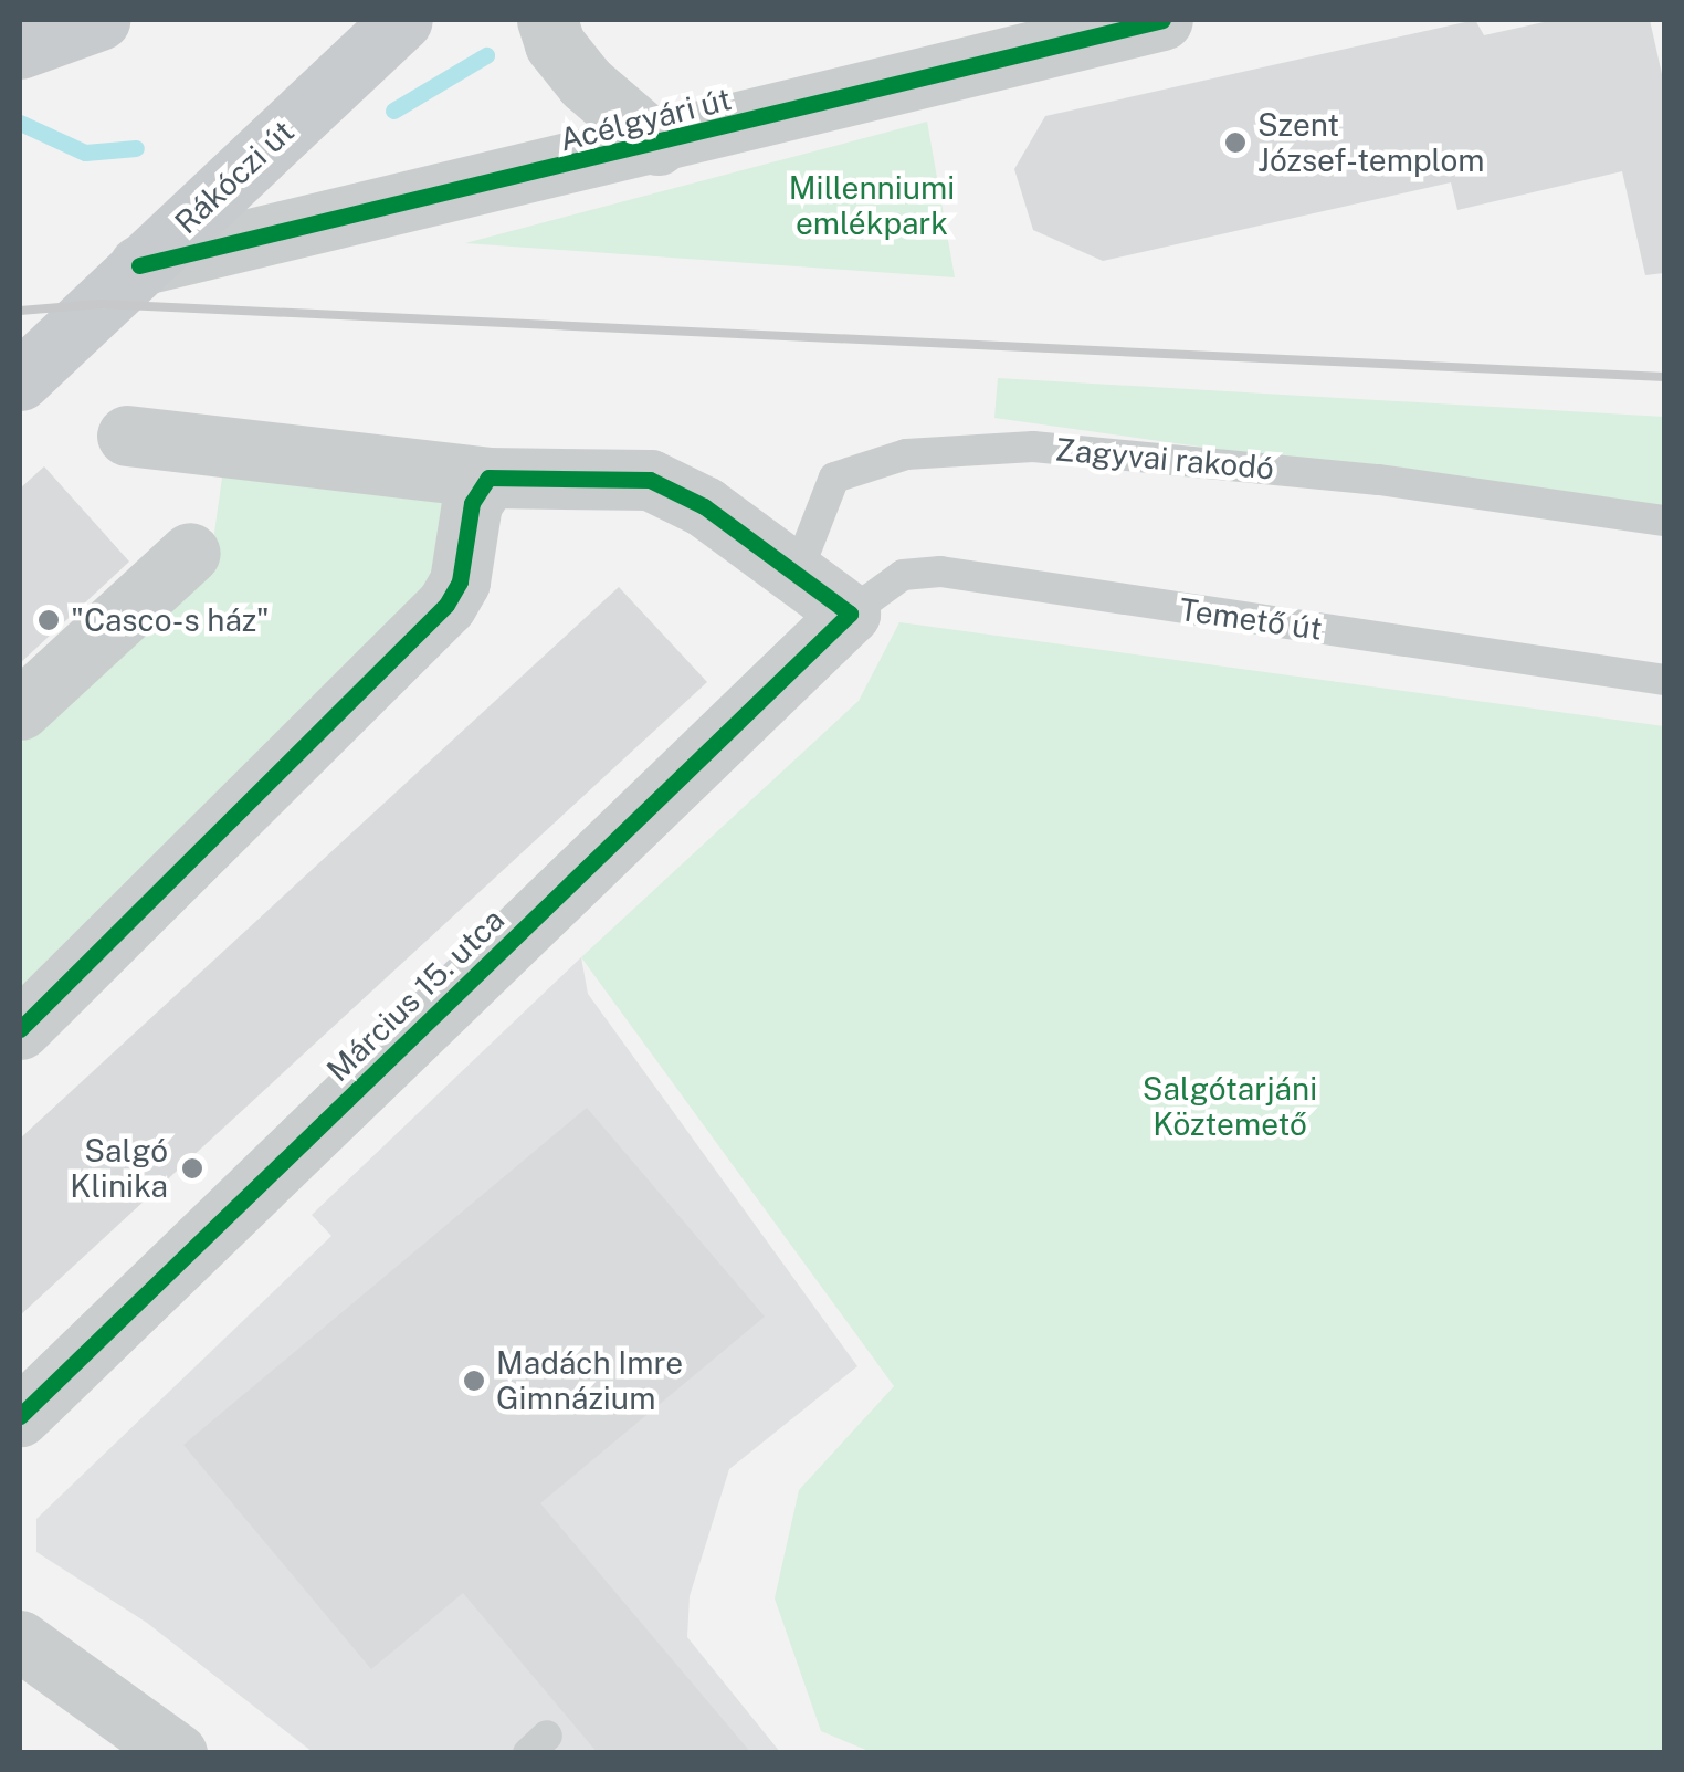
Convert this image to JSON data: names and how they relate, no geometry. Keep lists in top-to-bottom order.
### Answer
{
  "streets": {
    "main road": ["Rákóczi út"],
    "street": ["Acélgyári út", "Március 15. utca"],
    "lane": ["Zagyvai rakodó", "Temető út"]
  },
  "crossings": [
    ["Acélgyári út", "Rákóczi út"],
    ["Temető út", "Március 15. utca"]
  ],
  "parks": ["Millenniumi emlékpark", "Salgótarjáni Köztemető"],
  "places": [
    "Szent József-templom",
    "\"Casco-s ház\"",
    "Salgó Klinika",
    "Madách Imre Gimnázium"
  ]
}
